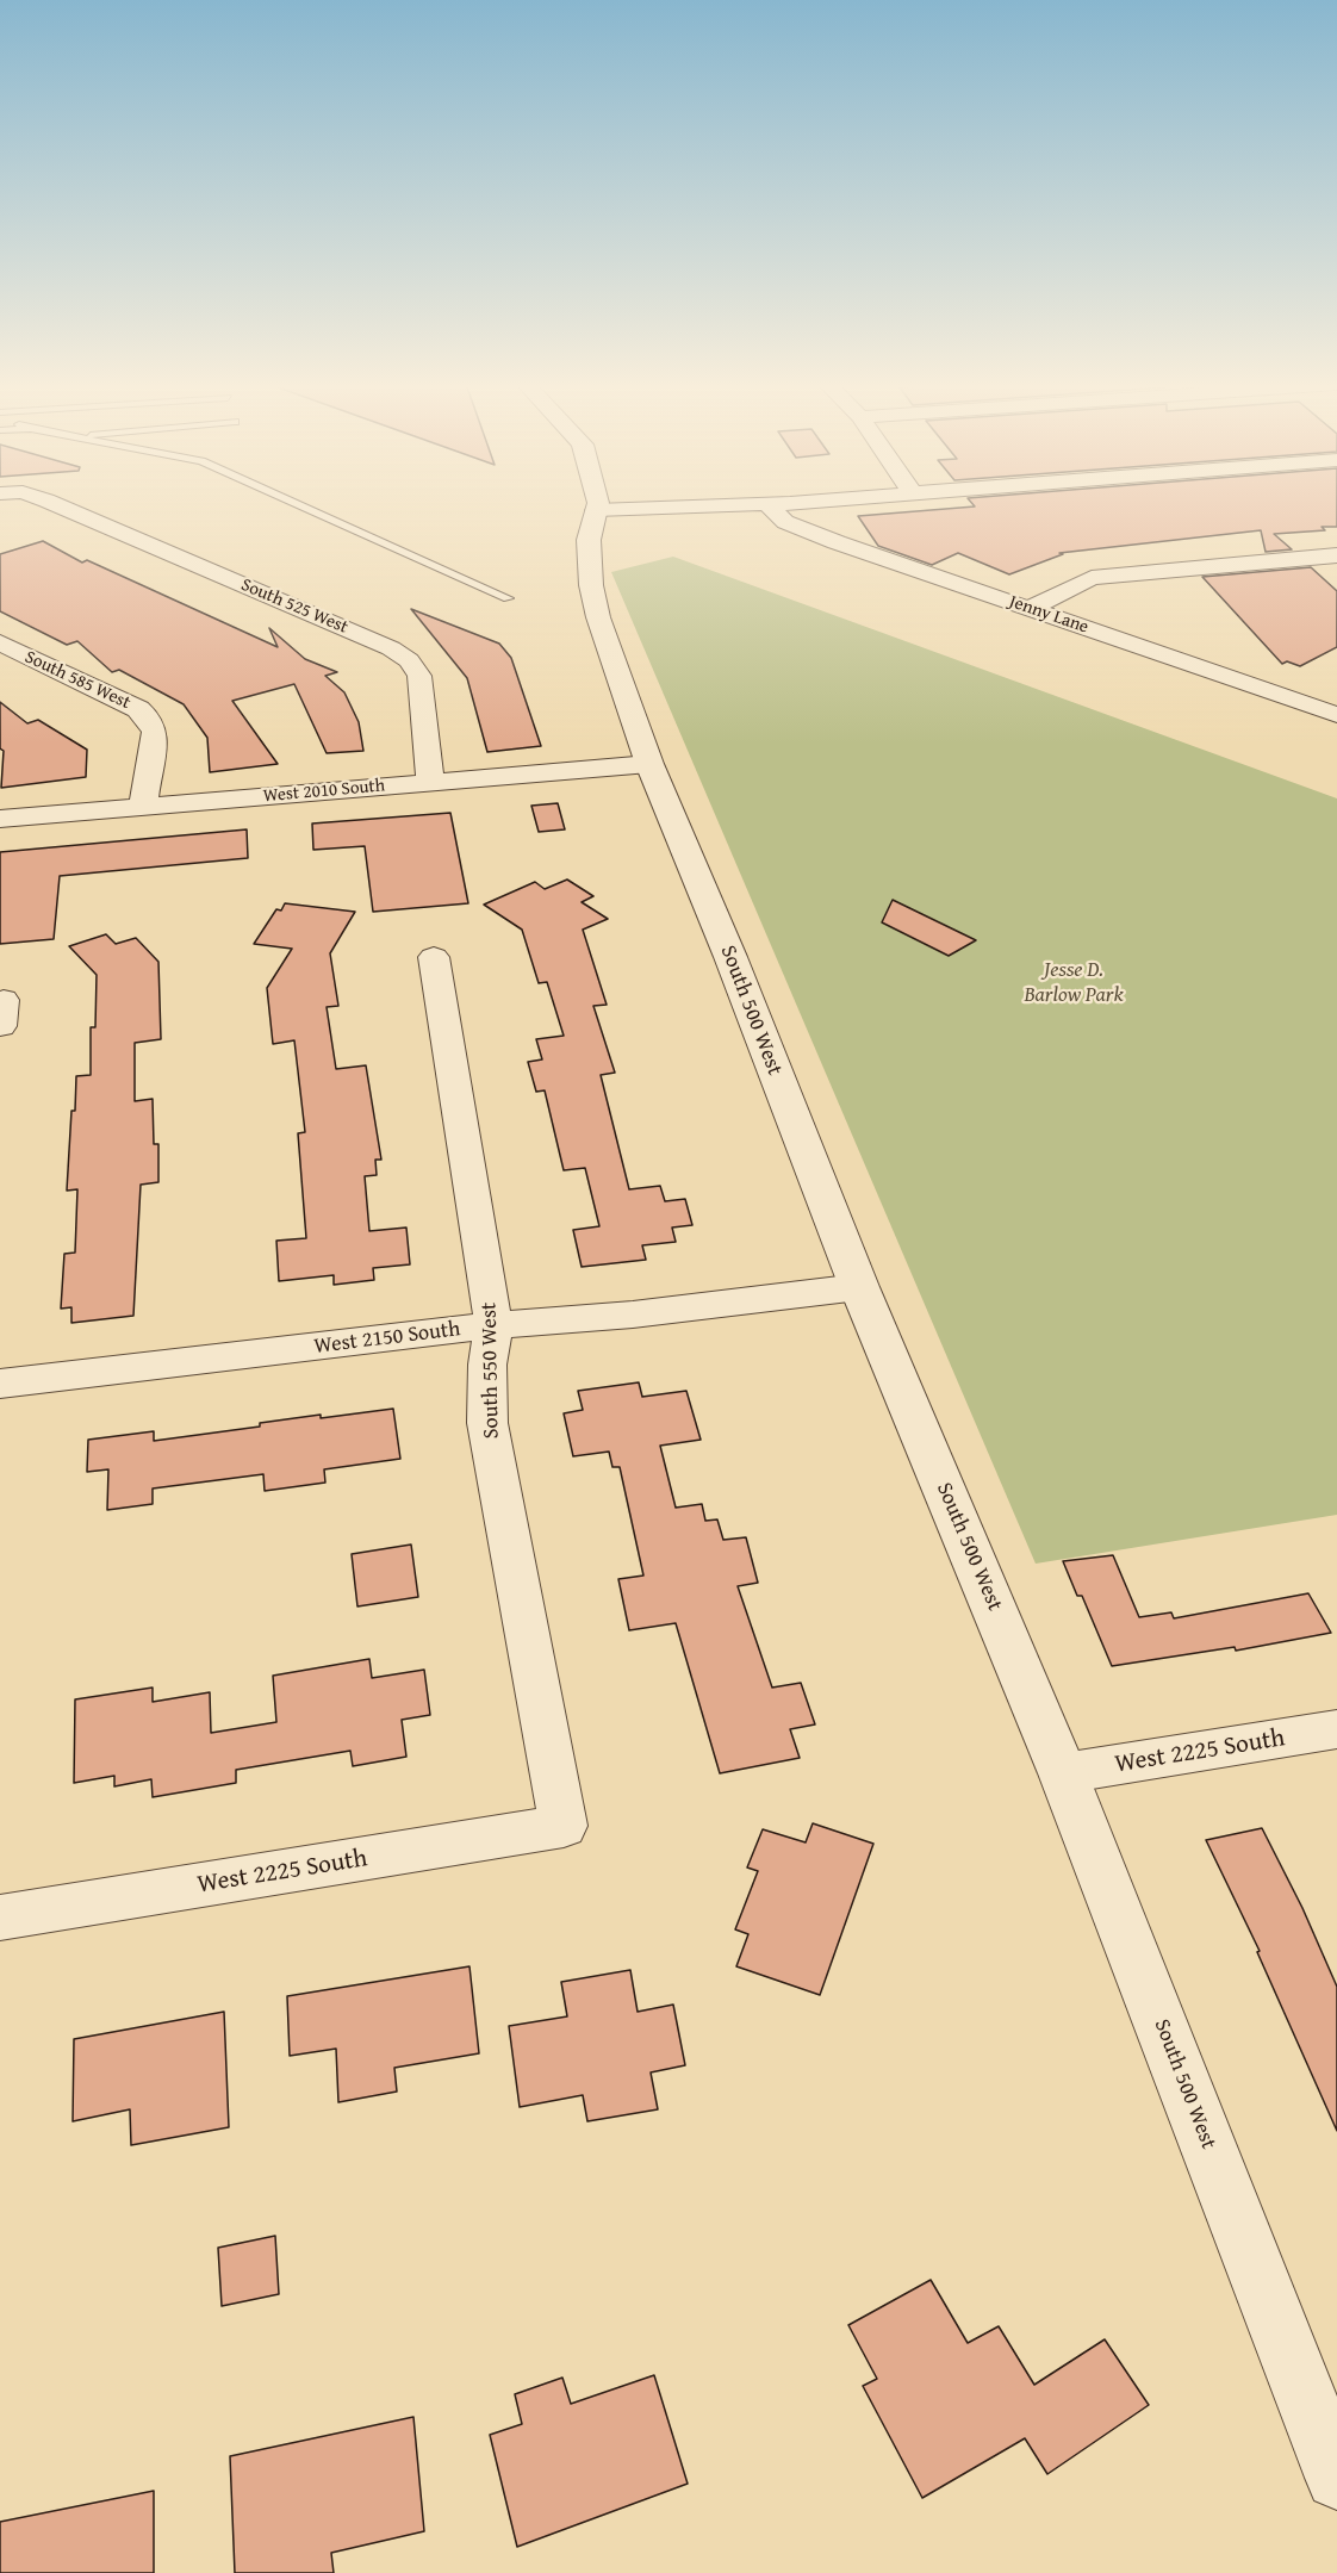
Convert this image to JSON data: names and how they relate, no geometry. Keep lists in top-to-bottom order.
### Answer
{
  "streets": {
    "street": [
      "South 525 West",
      "Jenny Lane",
      "South 585 West",
      "West 2010 South",
      "South 500 West",
      "West 2150 South",
      "South 550 West",
      "West 2225 South"
    ]
  },
  "crossings": [
    ["South 525 West", "West 2010 South"],
    ["South 585 West", "West 2010 South"],
    ["West 2010 South", "South 500 West"],
    ["South 500 West", "West 2150 South"],
    ["South 500 West", "West 2225 South"],
    ["West 2150 South", "South 550 West"],
    ["South 550 West", "West 2225 South"]
  ],
  "parks": ["Jesse D. Barlow Park"]
}
